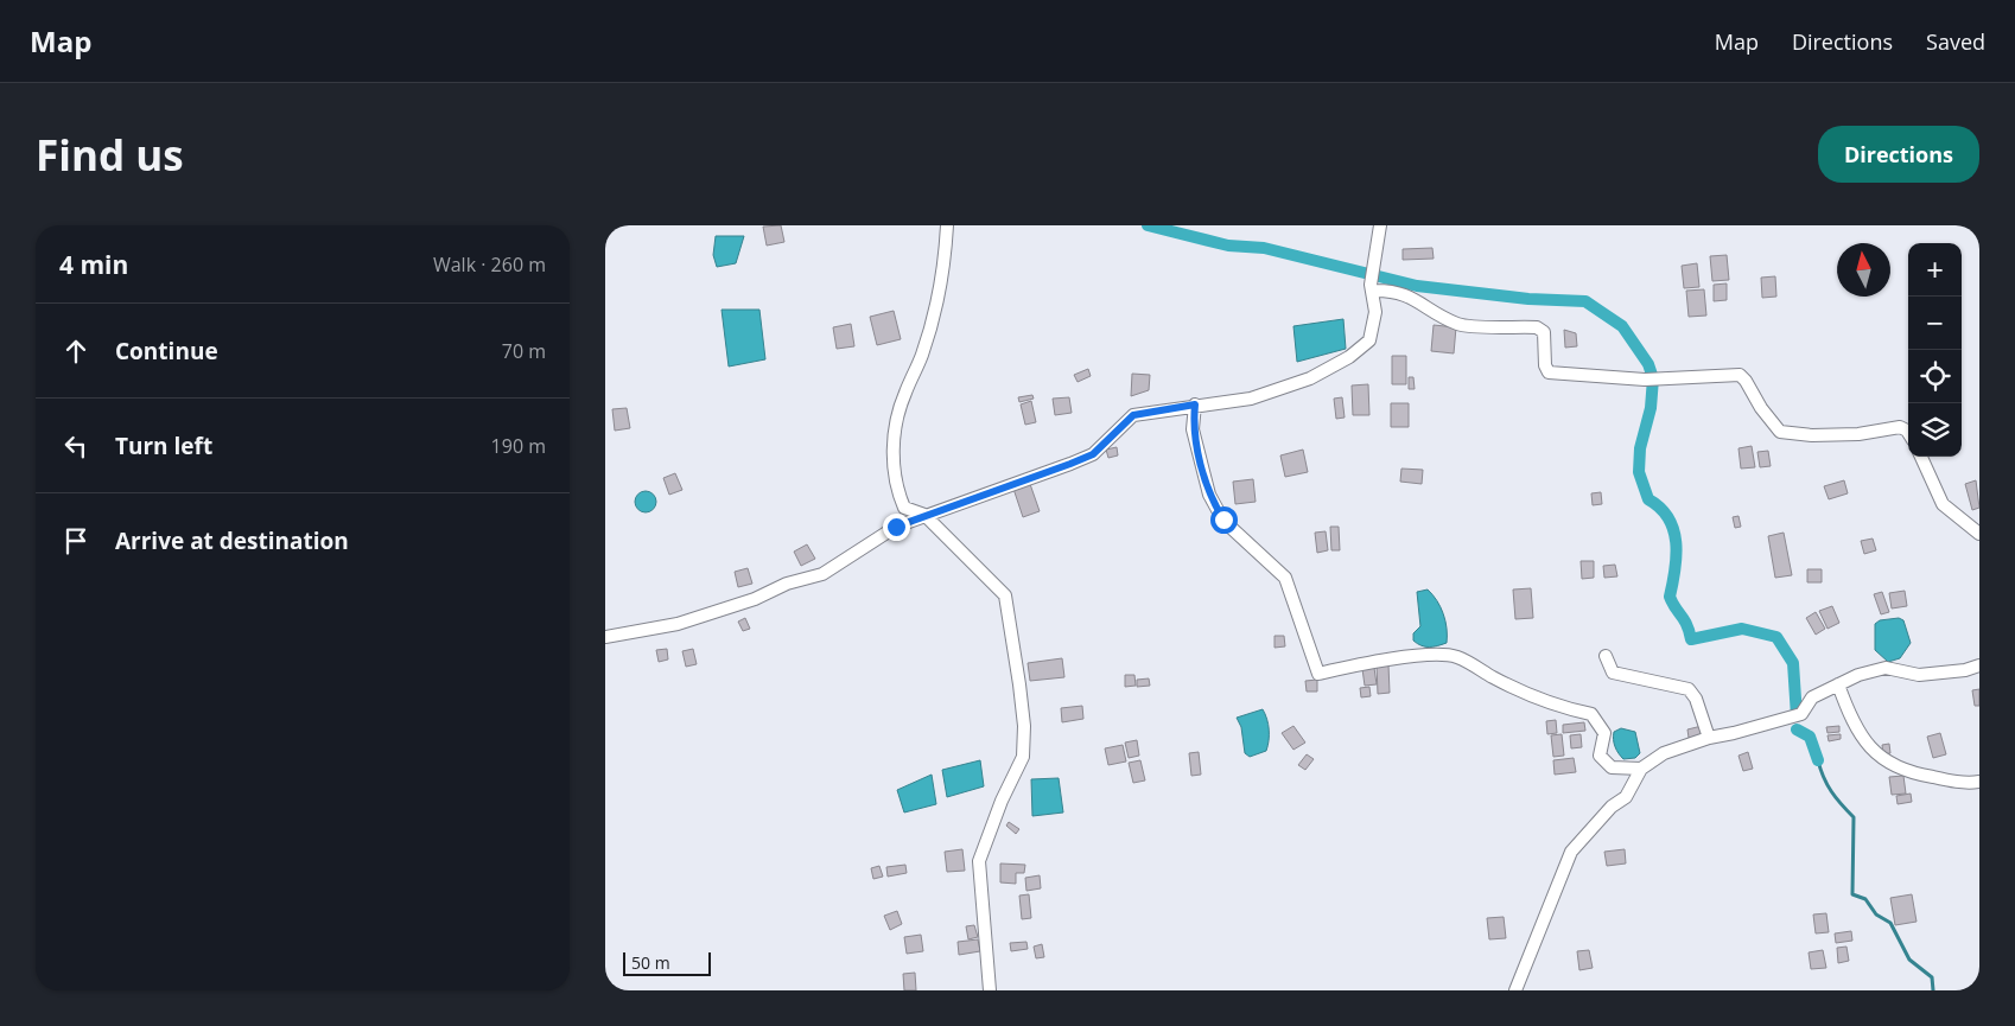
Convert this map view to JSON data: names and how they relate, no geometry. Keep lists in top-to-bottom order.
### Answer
{
  "scale_bar": "50 m",
  "north": "top",
  "page": {
    "header": "Map",
    "nav": ["Map", "Directions", "Saved"],
    "buttons": "Directions",
    "title": "Find us",
    "heading": ["4 min", "Walk · 260 m"],
    "map_buttons": ["+", "−"],
    "list": [
      ["Continue", "70 m"],
      ["Turn left", "190 m"],
      "Arrive at destination"
    ],
    "scale": "50 m"
  }
}
